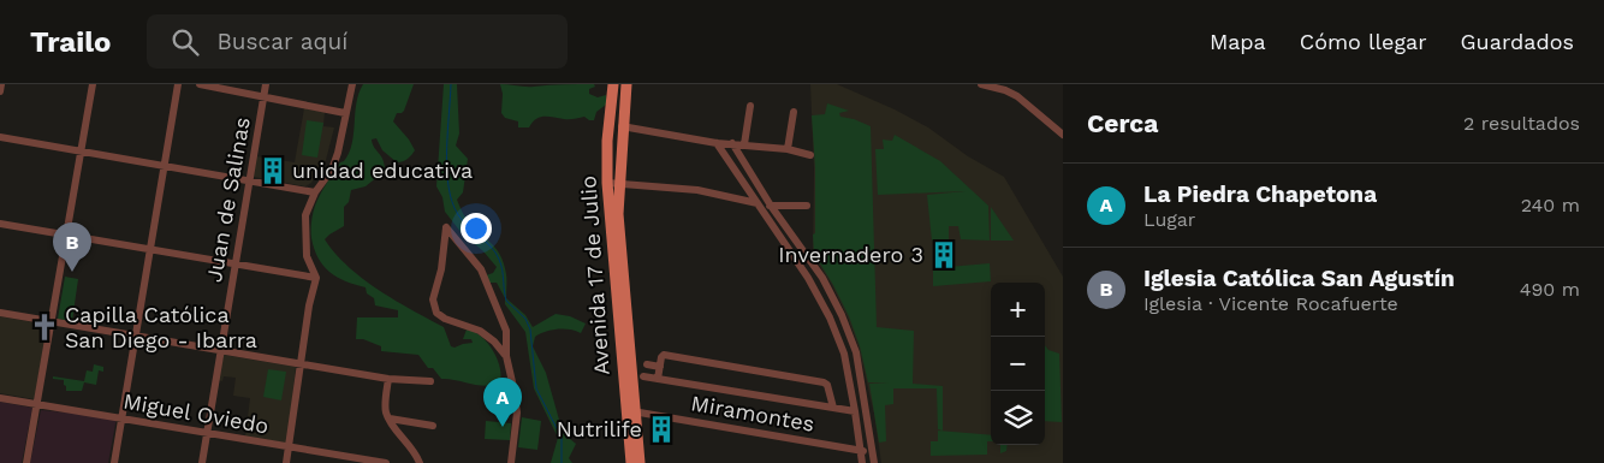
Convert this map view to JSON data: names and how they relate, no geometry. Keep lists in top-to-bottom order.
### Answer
{
  "streets": {
    "main road": ["Avenida 17 de Julio"],
    "street": ["Juan de Salinas", "Miguel Oviedo", "Miramontes"]
  },
  "crossings": [
    ["Juan de Salinas", "Miguel Oviedo"],
    ["Avenida 17 de Julio", "Miramontes"]
  ],
  "places": {
    "building": ["unidad educativa", "Invernadero 3", "Nutrilife"],
    "church": ["Capilla Católica San Diego - Ibarra"]
  },
  "page": {
    "header": "Trailo",
    "search": "Buscar aquí",
    "nav": ["Mapa", "Cómo llegar", "Guardados"],
    "heading": ["Cerca", "2 resultados"],
    "list": [
      {
        "mark": "A",
        "name": "La Piedra Chapetona",
        "note": "Lugar",
        "value": "240 m"
      },
      {
        "mark": "B",
        "name": "Iglesia Católica San Agustín",
        "note": "Iglesia · Vicente Rocafuerte",
        "value": "490 m"
      }
    ],
    "pins": ["B", "A"],
    "map_buttons": ["+", "−"]
  }
}
